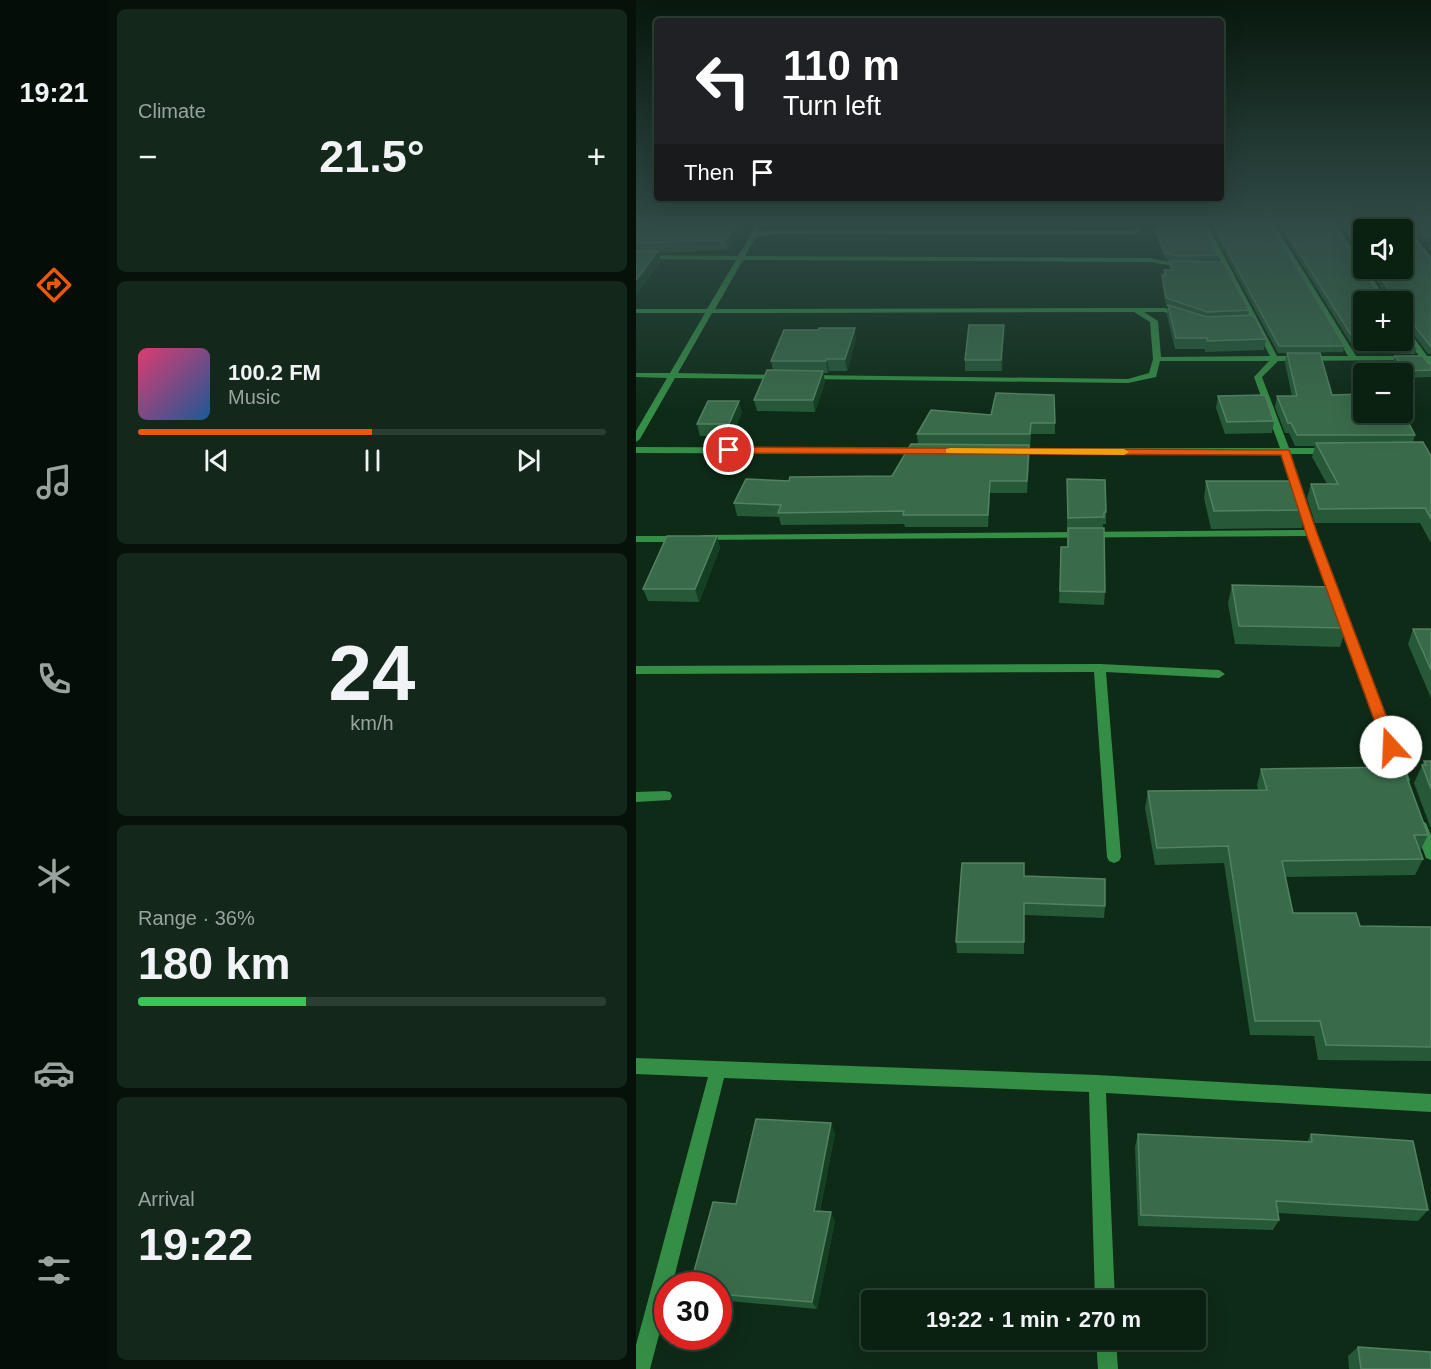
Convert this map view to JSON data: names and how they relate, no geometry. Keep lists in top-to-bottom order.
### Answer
{
  "page": {
    "tabs": "19:21",
    "tile": [
      "Climate",
      ["24", "km/h"],
      ["Range · 36%", "180 km"],
      ["Arrival", "19:22"]
    ],
    "turn": ["110 m", "Turn left"],
    "heat": ["−", "21.5°", "+"],
    "then": "Then",
    "map_buttons": ["+", "−"],
    "song": ["100.2 FM", "Music"],
    "limit": "30",
    "trip": "19:22 · 1 min · 270 m"
  }
}
